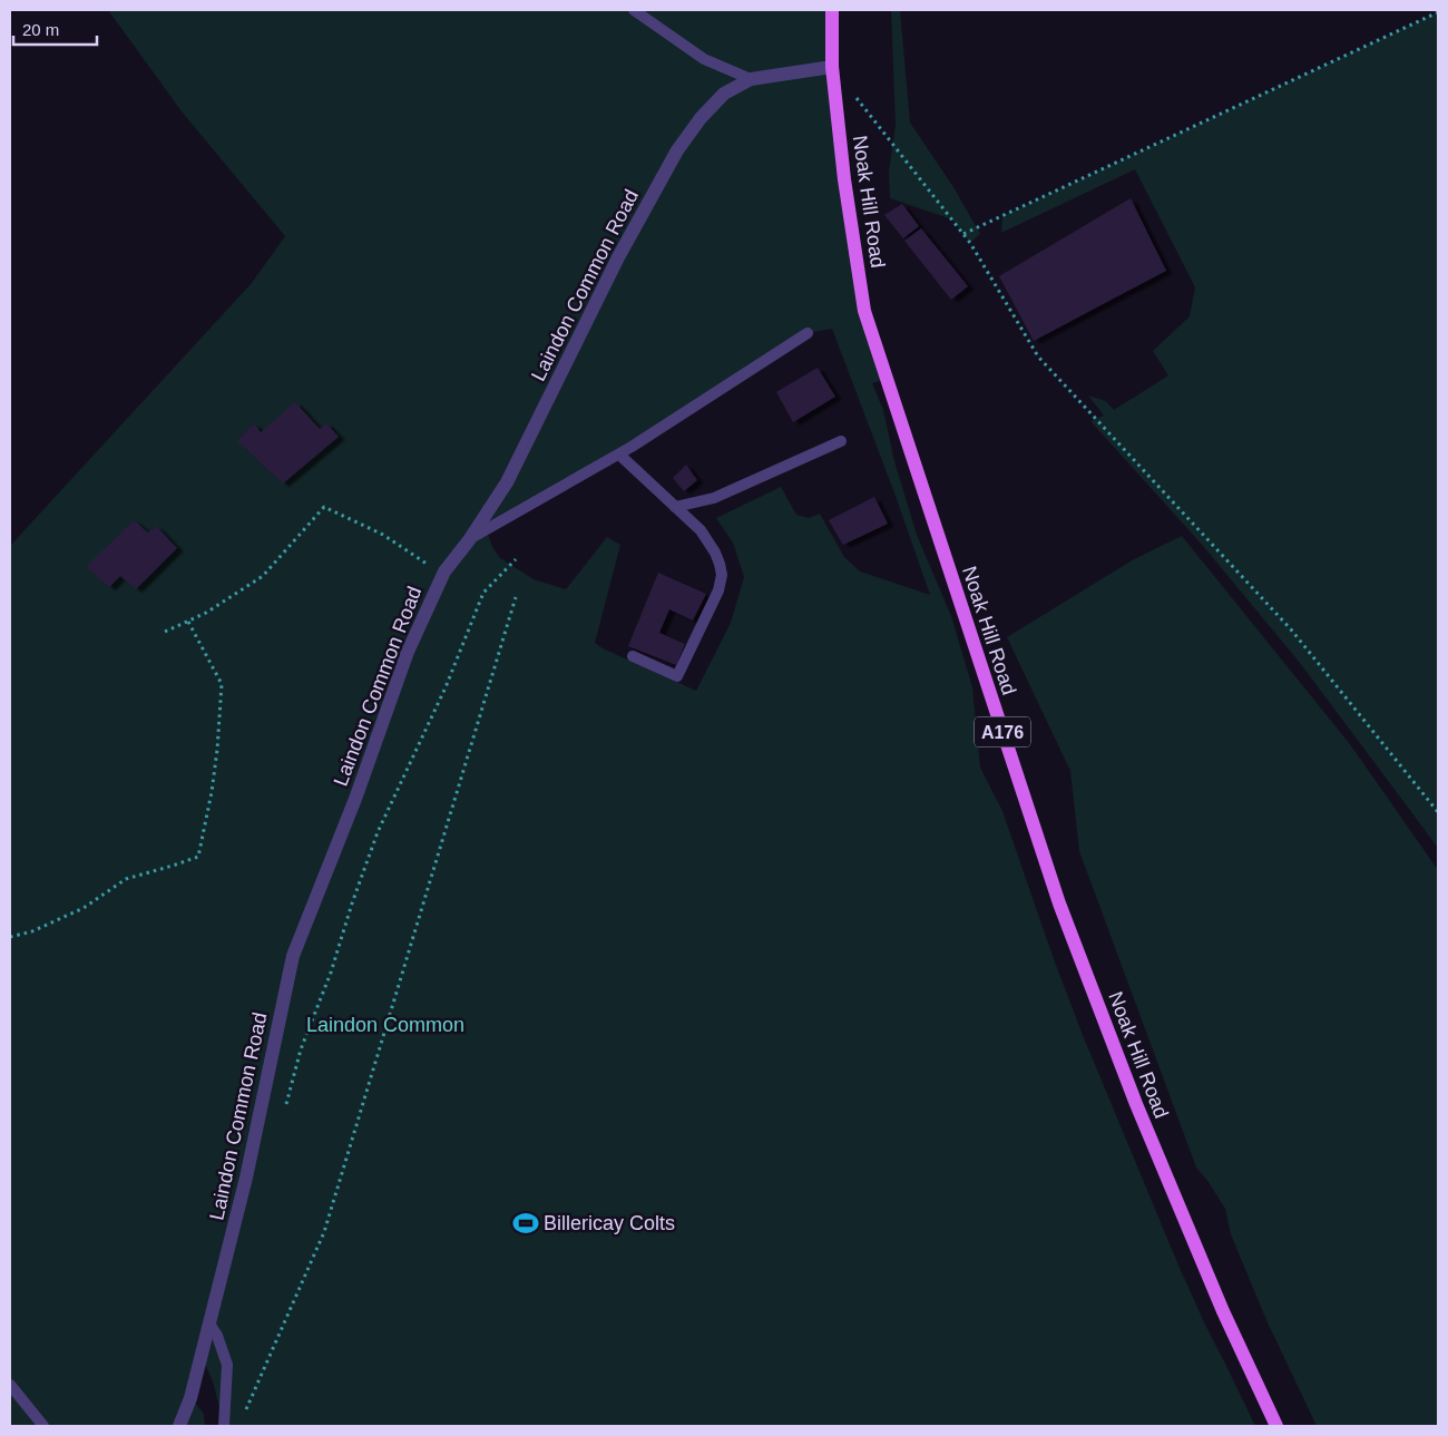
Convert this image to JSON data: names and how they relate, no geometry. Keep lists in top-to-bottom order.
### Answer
{
  "streets": {
    "main road": ["Noak Hill Road", "A176"],
    "street": ["Laindon Common Road"]
  },
  "crossings": [
    ["Noak Hill Road", "Laindon Common Road"]
  ],
  "parks": ["Laindon Common"],
  "places": {
    "sports": ["Billericay Colts"]
  },
  "scale_bar": "20 m"
}
